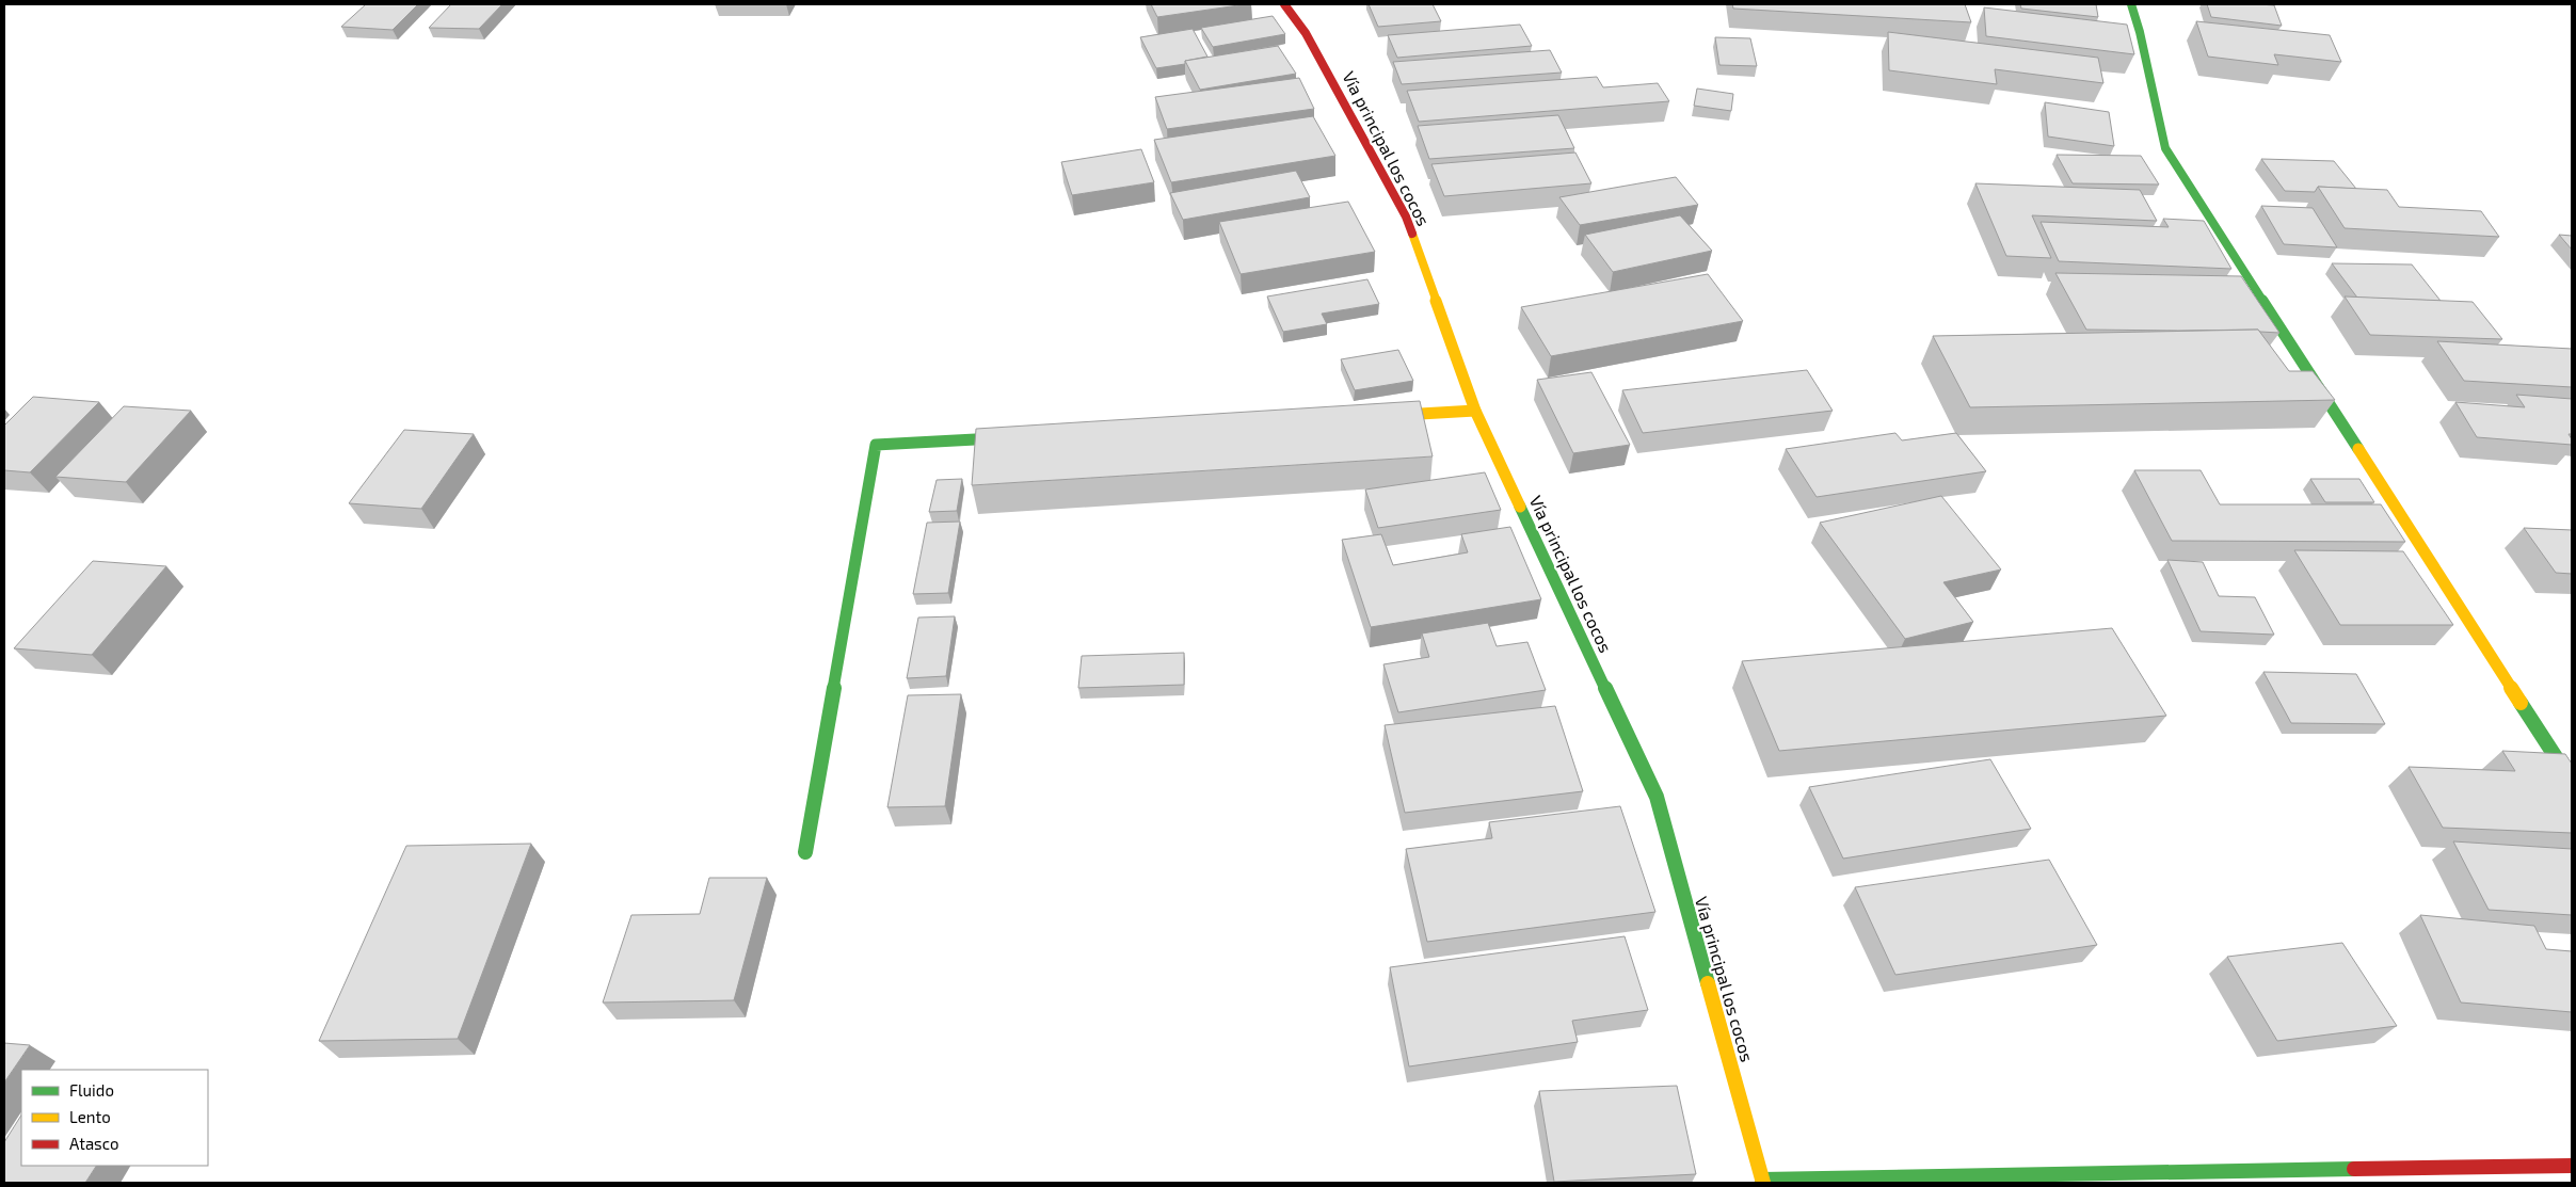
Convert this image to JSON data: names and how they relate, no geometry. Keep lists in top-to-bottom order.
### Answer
{
  "streets": {
    "street": ["Vía principal los cocos"]
  },
  "legend": ["Fluido", "Lento", "Atasco"]
}
